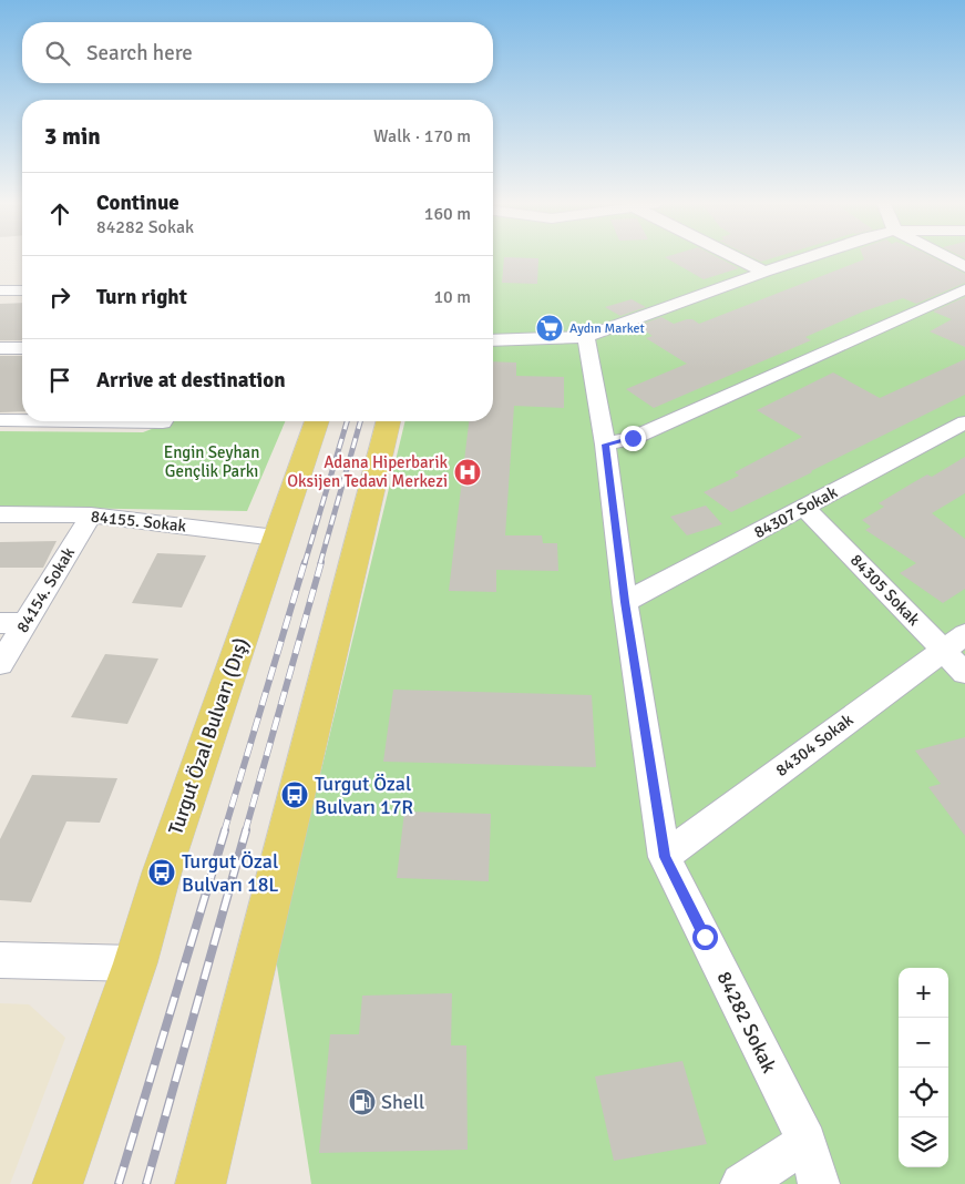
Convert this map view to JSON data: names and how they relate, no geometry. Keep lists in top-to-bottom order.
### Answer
{
  "streets": {
    "main road": ["Turgut Özal Bulvarı (Dış)"],
    "street": [
      "84307 Sokak",
      "84155. Sokak",
      "84154. Sokak",
      "84305 Sokak",
      "84304 Sokak",
      "84282 Sokak"
    ]
  },
  "crossings": [
    ["84307 Sokak", "84305 Sokak"],
    ["84307 Sokak", "84282 Sokak"],
    ["84155. Sokak", "84154. Sokak"],
    ["84155. Sokak", "Turgut Özal Bulvarı (Dış)"],
    ["84305 Sokak", "84304 Sokak"],
    ["84304 Sokak", "84282 Sokak"]
  ],
  "parks": ["Engin Seyhan Gençlik Parkı"],
  "places": {
    "supermarket": ["Aydın Market"],
    "hospital": ["Adana Hiperbarik Oksijen Tedavi Merkezi"],
    "bus stop": ["Turgut Özal Bulvarı 17R", "Turgut Özal Bulvarı 18L"],
    "fuel station": ["Shell"]
  },
  "page": {
    "search": "Search here",
    "heading": ["3 min", "Walk · 170 m"],
    "list": [
      ["Continue", "84282 Sokak", "160 m"],
      ["Turn right", "10 m"],
      "Arrive at destination"
    ],
    "map_buttons": ["+", "−"]
  }
}
